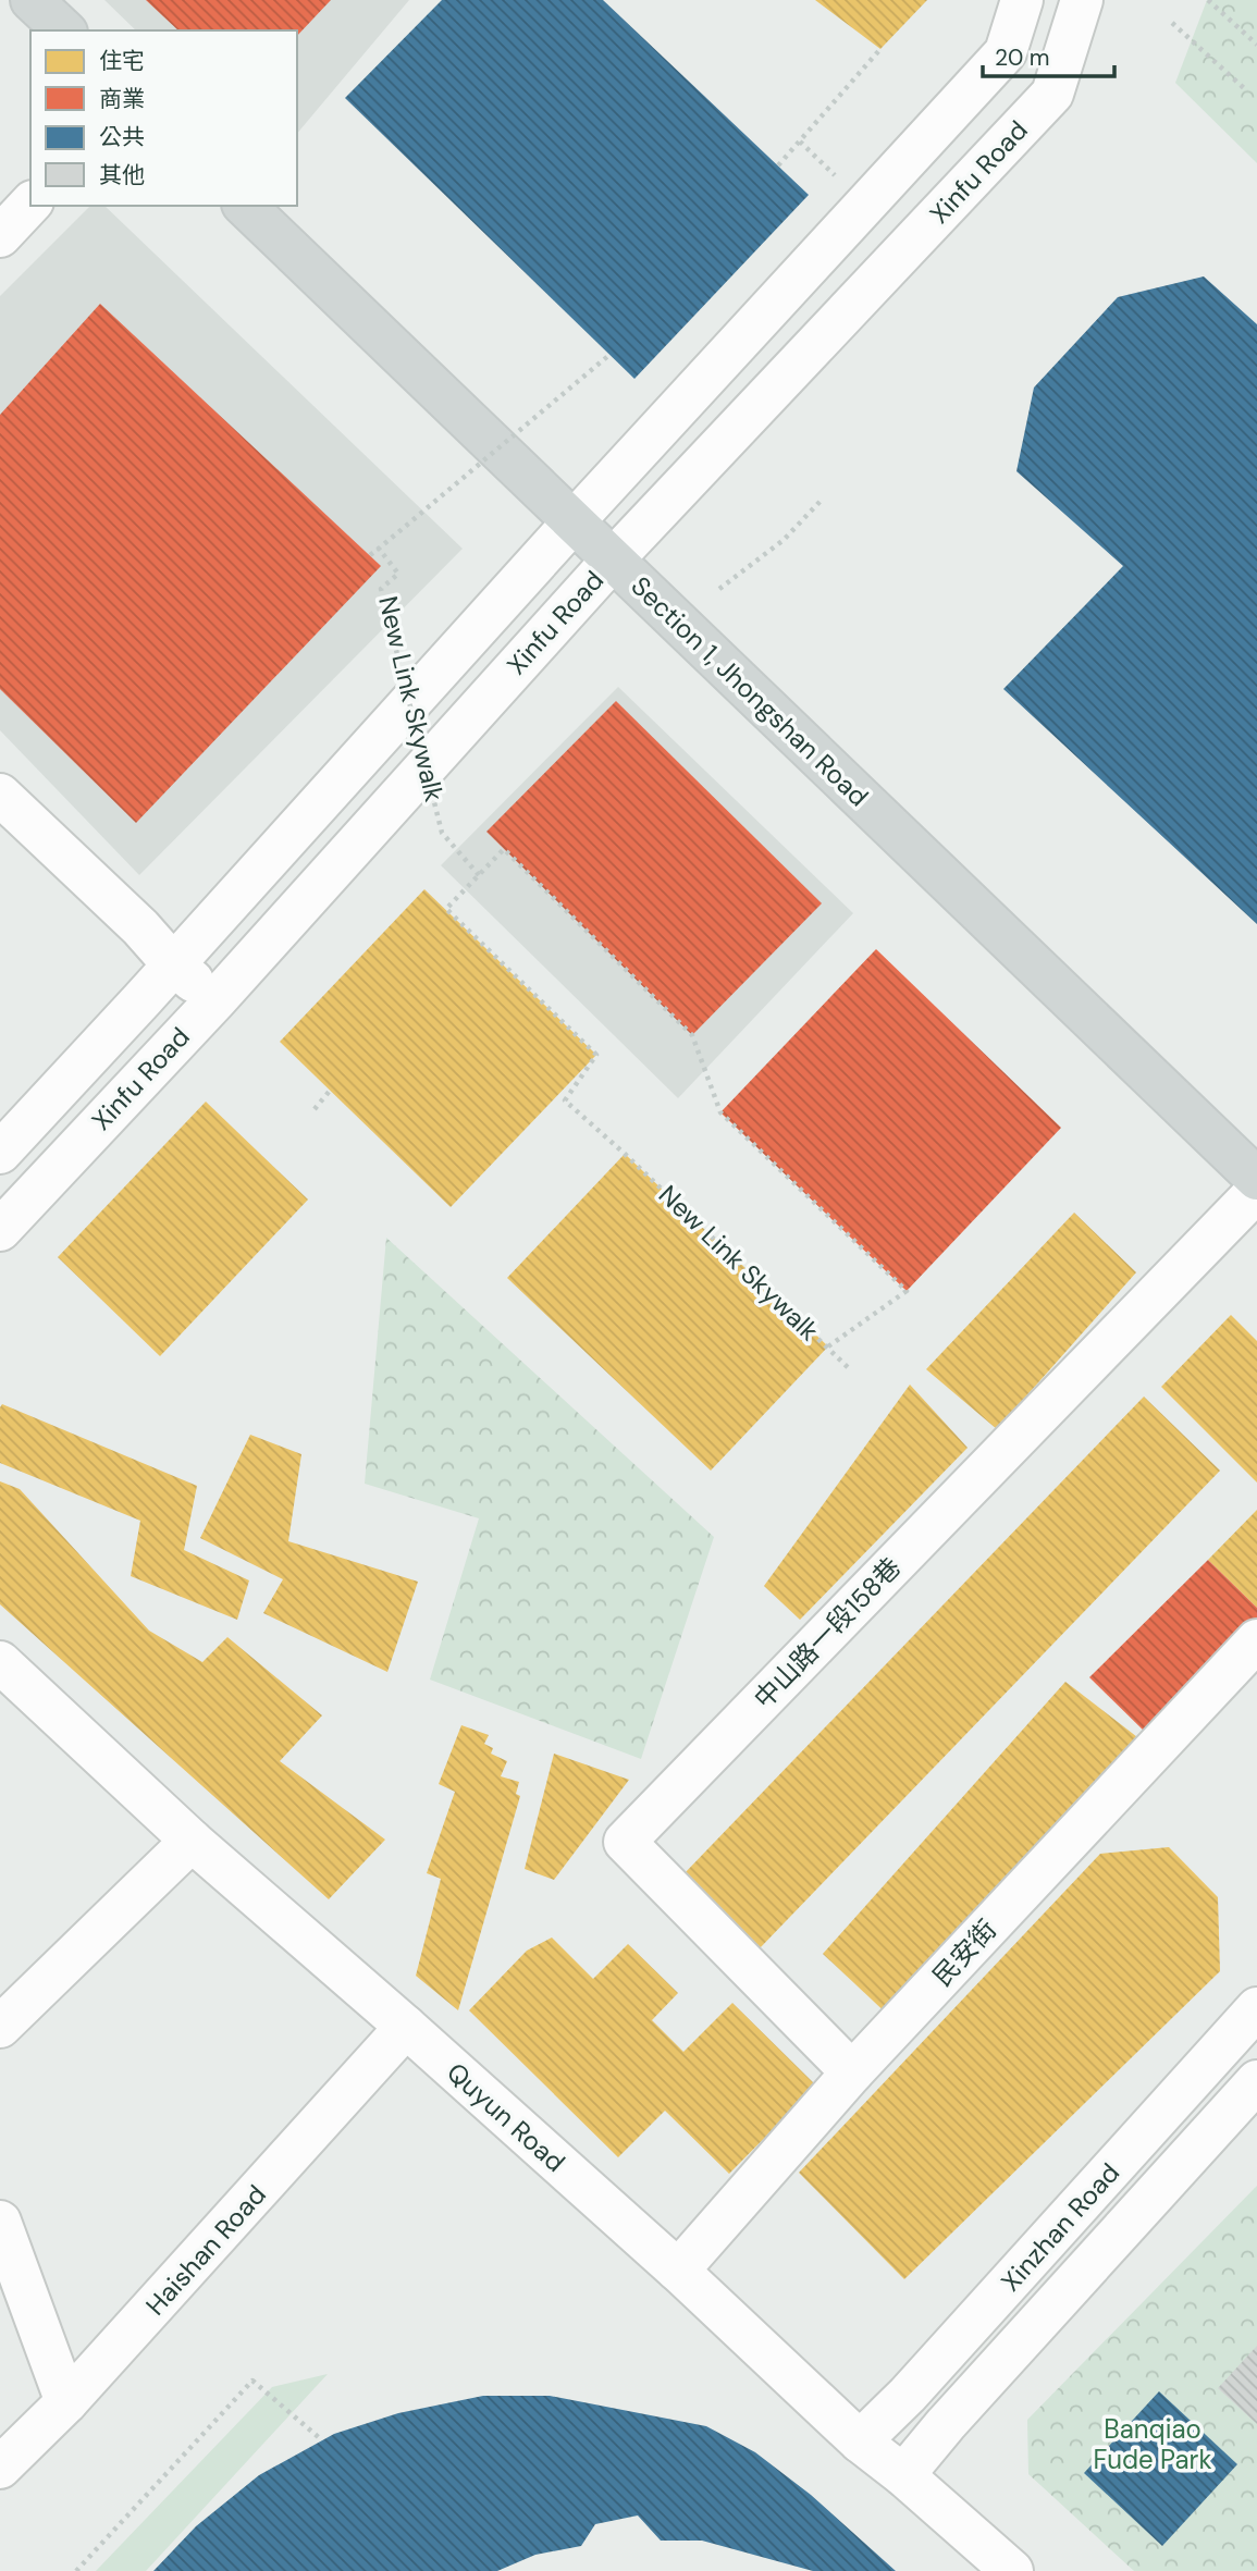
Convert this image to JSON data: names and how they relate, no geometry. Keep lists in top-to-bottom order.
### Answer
{
  "streets": {
    "main road": ["Section 1, Jhongshan Road"],
    "street": [
      "Xinfu Road",
      "中山路一段158巷",
      "民安街",
      "Quyun Road",
      "Xinzhan Road",
      "Haishan Road"
    ],
    "path": ["New Link Skywalk"]
  },
  "crossings": [
    ["Xinfu Road", "Section 1, Jhongshan Road"],
    ["中山路一段158巷", "民安街"],
    ["民安街", "Quyun Road"],
    ["Quyun Road", "Xinzhan Road"],
    ["Quyun Road", "Haishan Road"]
  ],
  "parks": ["Banqiao Fude Park"],
  "legend": [
    "住宅",
    "商業",
    "公共",
    "其他"
  ],
  "scale_bar": "20 m"
}
